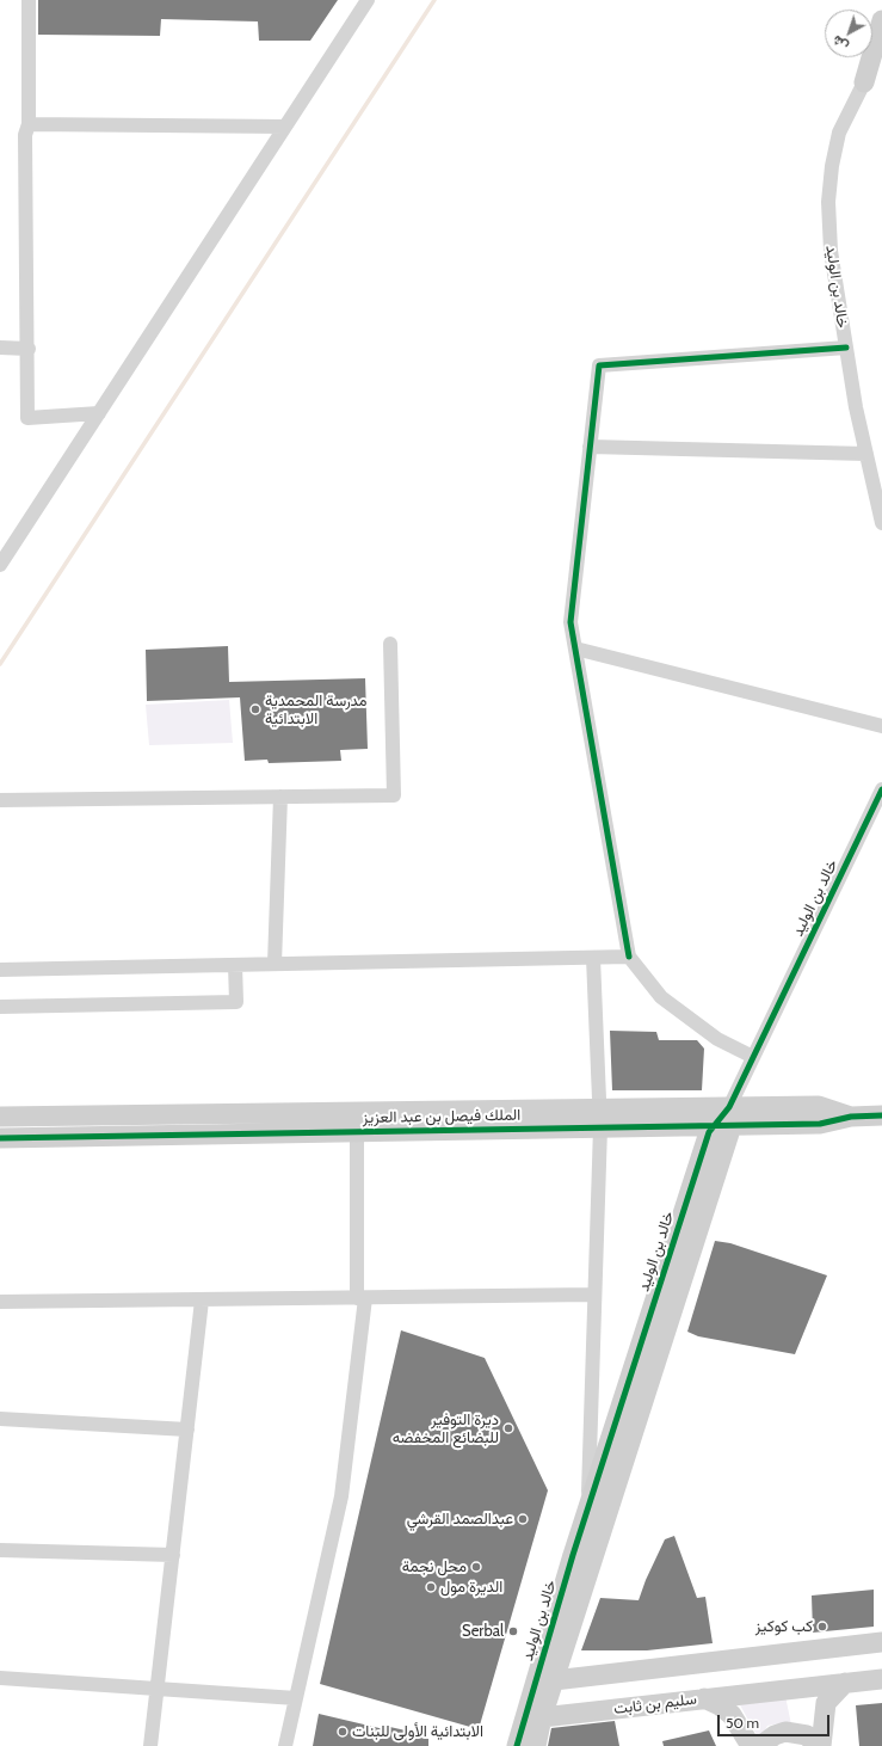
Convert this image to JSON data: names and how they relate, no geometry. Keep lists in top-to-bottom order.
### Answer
{
  "streets": {
    "street": ["خالد بن الوليد", "الملك فيصل بن عبد العزيز", "سليم بن ثابت"]
  },
  "crossings": [
    ["خالد بن الوليد", "الملك فيصل بن عبد العزيز"],
    ["خالد بن الوليد", "سليم بن ثابت"]
  ],
  "places": [
    "مدرسة المحمدية الابتدائية",
    "ديرة التوفير للبضائع المخفضه",
    "عبدالصمد القرشي",
    "محل نجمة",
    "الديرة مول",
    "كب كوكيز",
    "Serbal",
    "الابتدائية الأولى للبنات"
  ],
  "scale_bar": "50 m",
  "north": "bottom left"
}
